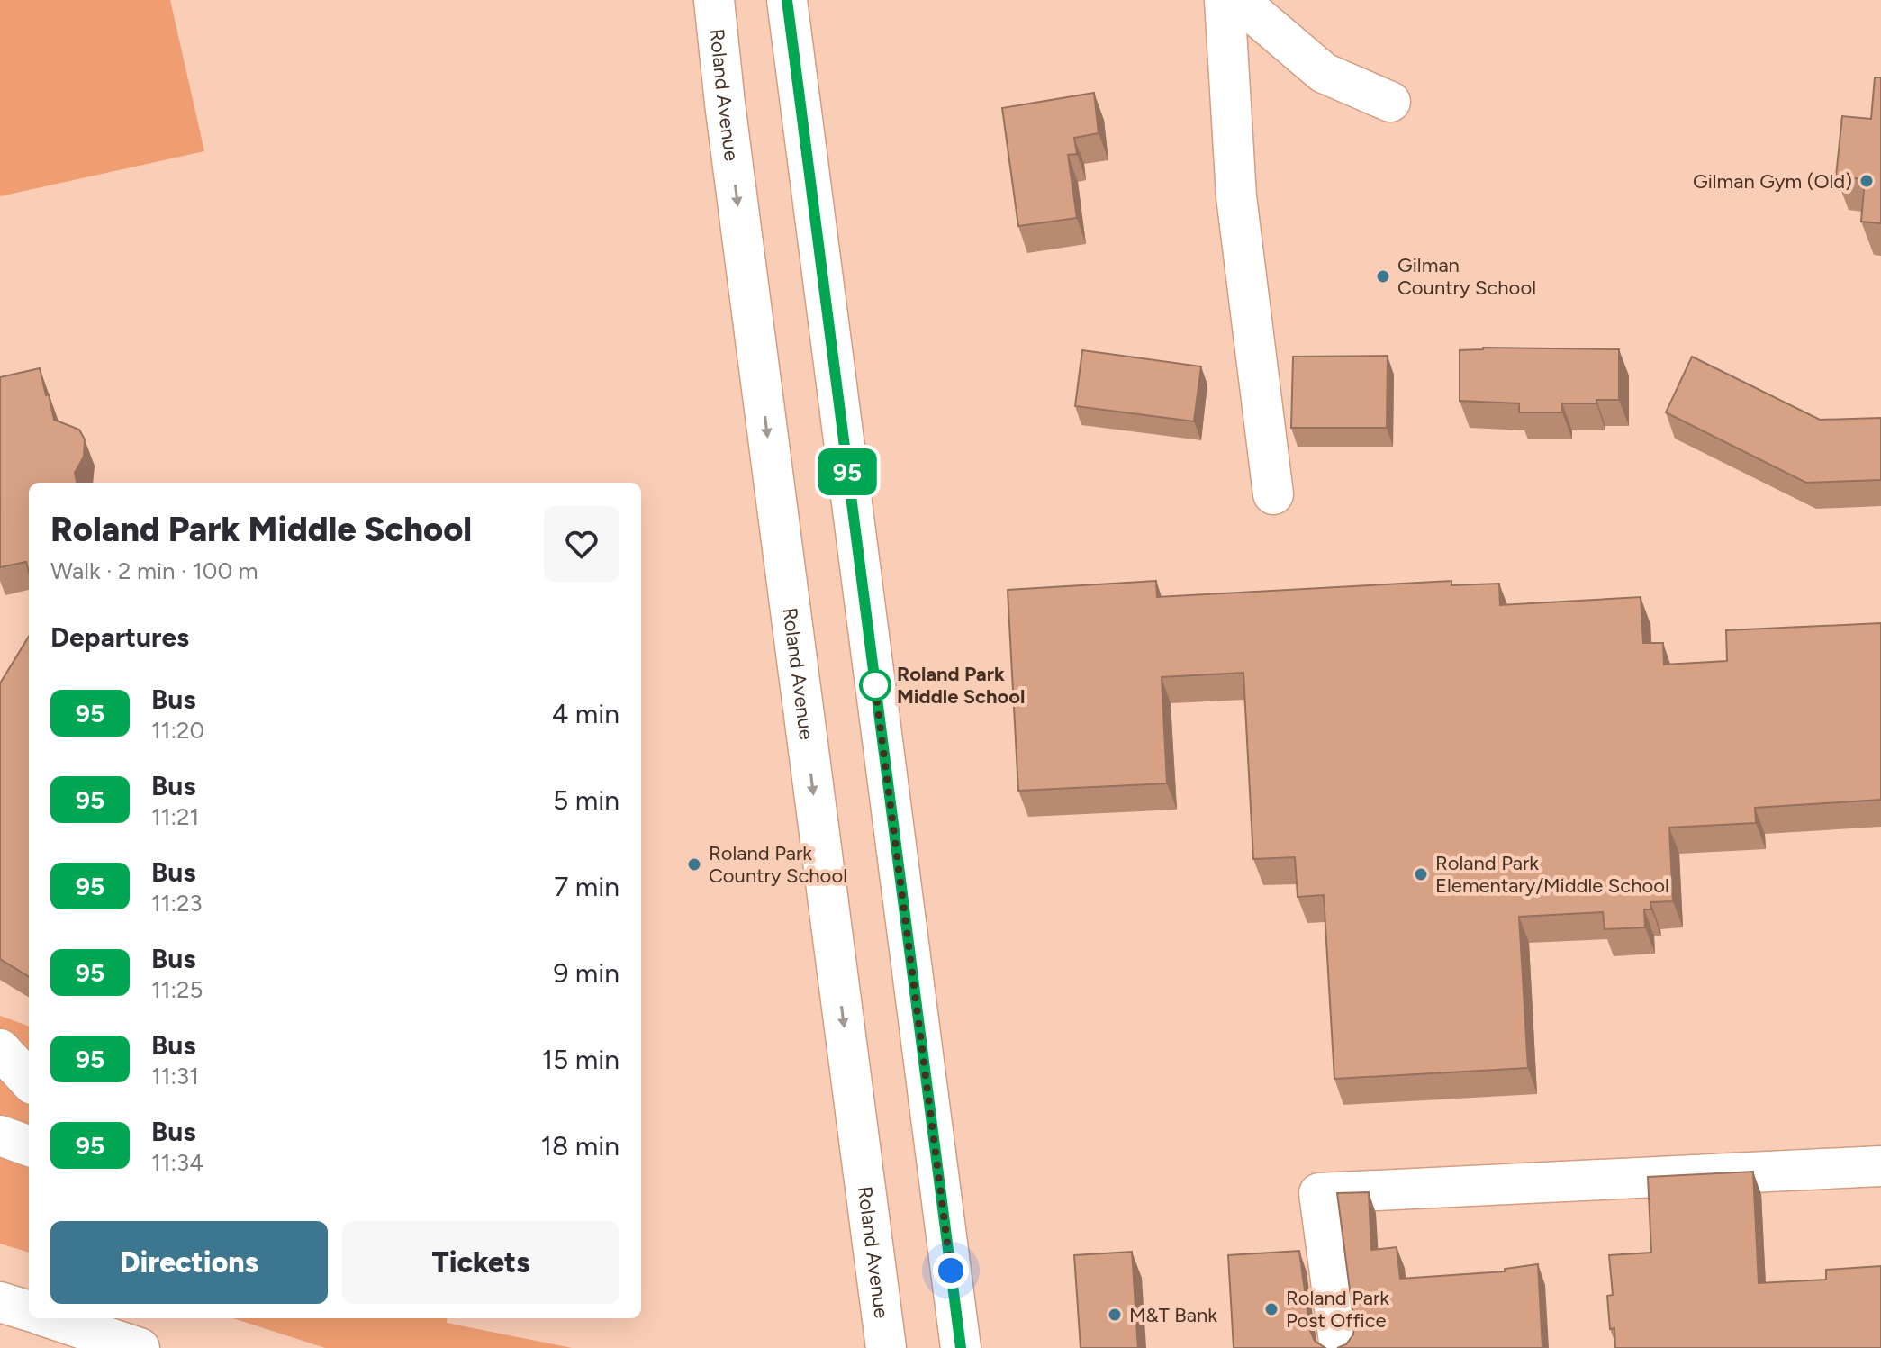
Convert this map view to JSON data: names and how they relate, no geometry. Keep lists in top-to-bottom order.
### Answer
{
  "streets": {
    "main road": ["Roland Avenue"]
  },
  "places": [
    "Gilman Gym (Old)",
    "Gilman Country School",
    "Roland Park Middle School",
    "Roland Park Country School",
    "Roland Park Elementary/Middle School",
    "Roland Park Post Office",
    "M&T Bank"
  ],
  "lines": ["bus line 95"],
  "page": {
    "on_map": "95",
    "heading": [
      ["Roland Park Middle School", "Walk · 2 min · 100 m"],
      "Departures"
    ],
    "list": [
      {
        "mark": "95",
        "name": "Bus",
        "note": "11:20",
        "value": "4 min"
      },
      {
        "mark": "95",
        "name": "Bus",
        "note": "11:21",
        "value": "5 min"
      },
      {
        "mark": "95",
        "name": "Bus",
        "note": "11:23",
        "value": "7 min"
      },
      {
        "mark": "95",
        "name": "Bus",
        "note": "11:25",
        "value": "9 min"
      },
      {
        "mark": "95",
        "name": "Bus",
        "note": "11:31",
        "value": "15 min"
      },
      {
        "mark": "95",
        "name": "Bus",
        "note": "11:34",
        "value": "18 min"
      }
    ],
    "buttons": ["Directions", "Tickets"]
  }
}
